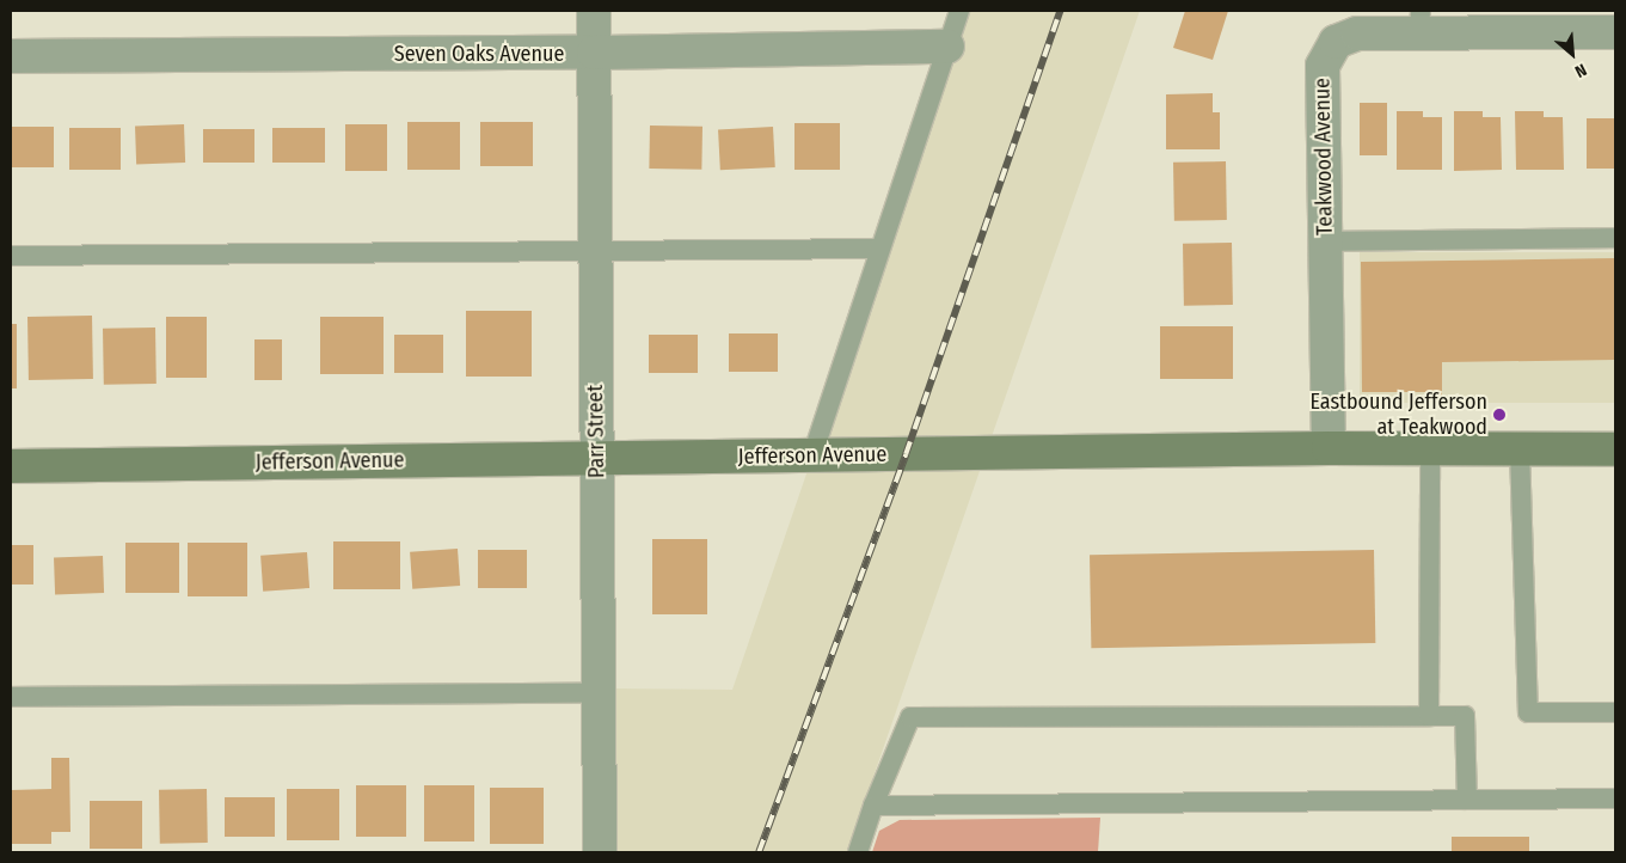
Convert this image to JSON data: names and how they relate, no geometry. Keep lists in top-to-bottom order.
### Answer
{
  "streets": {
    "street": [
      "Seven Oaks Avenue",
      "Teakwood Avenue",
      "Parr Street",
      "Jefferson Avenue"
    ]
  },
  "crossings": [
    ["Seven Oaks Avenue", "Parr Street"],
    ["Teakwood Avenue", "Jefferson Avenue"],
    ["Parr Street", "Jefferson Avenue"]
  ],
  "places": ["Eastbound Jefferson at Teakwood"],
  "north": "bottom right"
}
